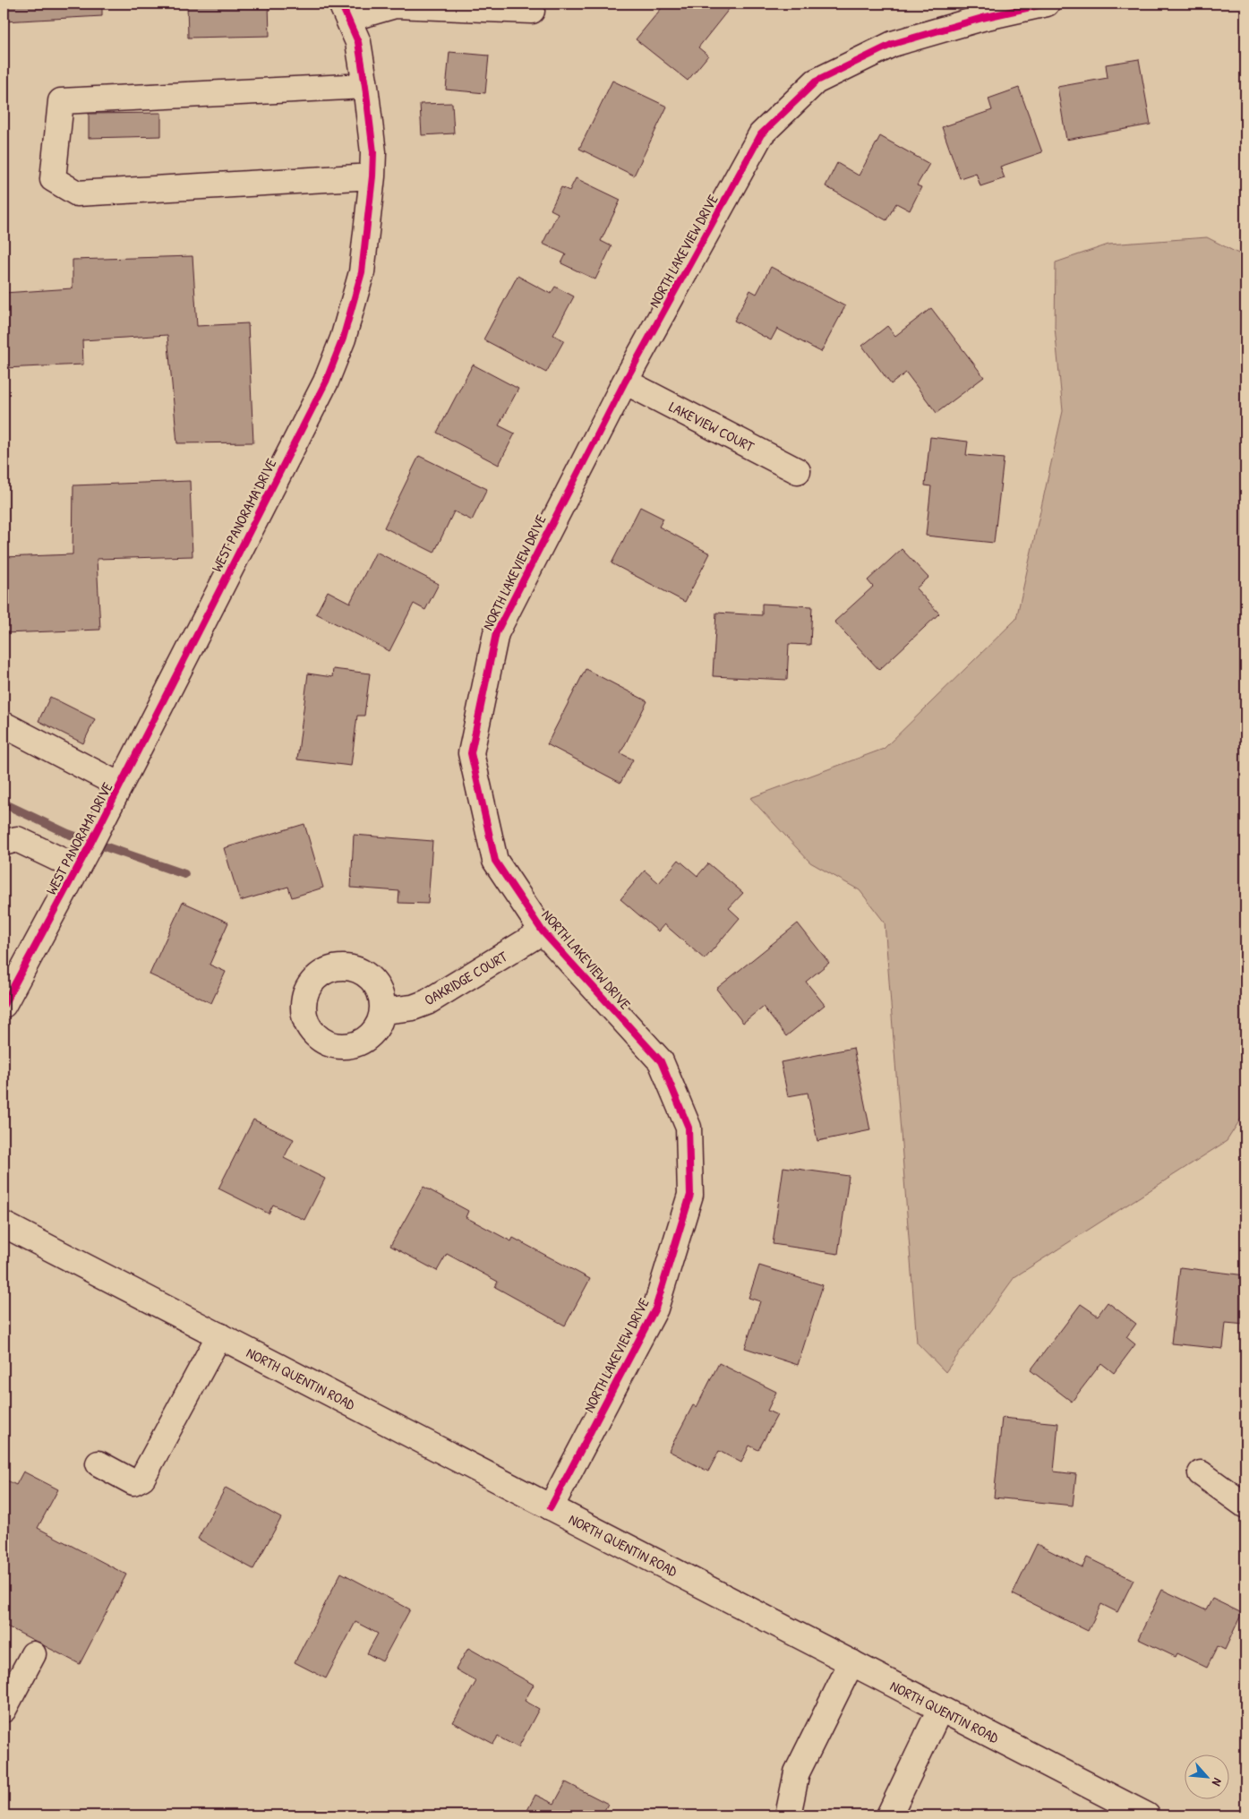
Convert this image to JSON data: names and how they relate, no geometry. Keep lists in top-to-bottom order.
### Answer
{
  "streets": {
    "street": [
      "NORTH LAKEVIEW DRIVE",
      "LAKEVIEW COURT",
      "WEST PANORAMA DRIVE",
      "OAKRIDGE COURT",
      "NORTH QUENTIN ROAD"
    ]
  },
  "crossings": [
    ["NORTH LAKEVIEW DRIVE", "LAKEVIEW COURT"],
    ["NORTH LAKEVIEW DRIVE", "OAKRIDGE COURT"],
    ["NORTH LAKEVIEW DRIVE", "NORTH QUENTIN ROAD"]
  ],
  "north": "bottom right"
}
